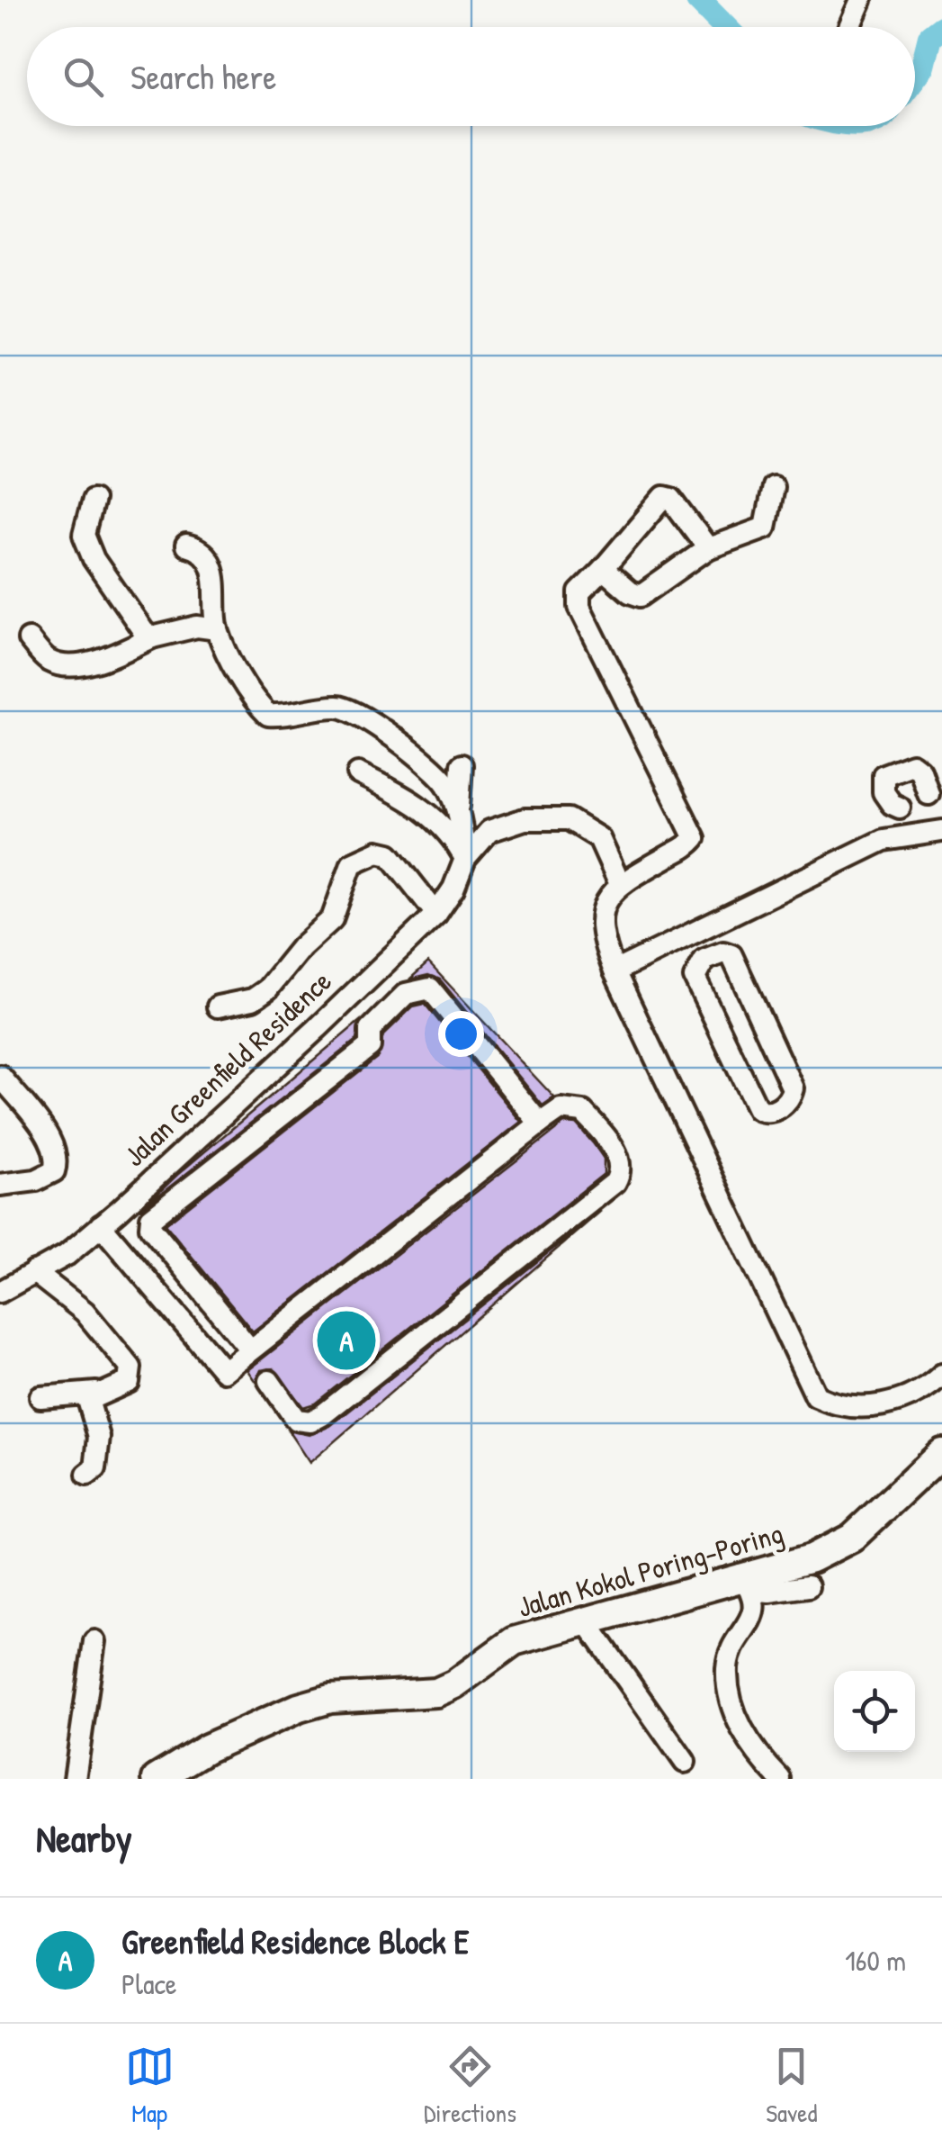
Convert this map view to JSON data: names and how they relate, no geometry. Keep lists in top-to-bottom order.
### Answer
{
  "streets": {
    "main road": ["Jalan Kokol Poring-Poring"],
    "street": ["Jalan Greenfield Residence"]
  },
  "page": {
    "search": "Search here",
    "pins": "A",
    "heading": "Nearby",
    "list": [
      {
        "mark": "A",
        "name": "Greenfield Residence Block E",
        "note": "Place",
        "value": "160 m"
      }
    ],
    "nav": ["Map", "Directions", "Saved"]
  }
}
